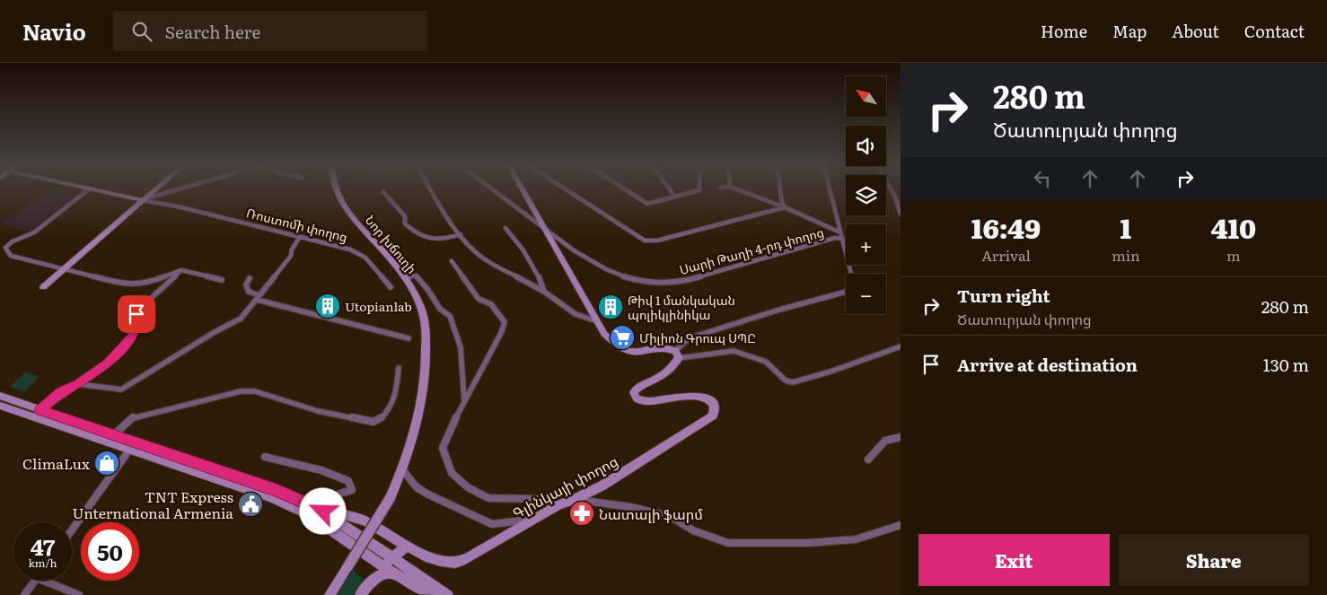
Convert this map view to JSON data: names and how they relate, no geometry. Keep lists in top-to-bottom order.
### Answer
{
  "streets": {
    "main road": ["Նոր խճուղի", "Գլինկայի փողոց"],
    "street": ["Ռոստոմի փողոց", "Սարի Թաղի 4-րդ փողոց"]
  },
  "places": {
    "building": ["Utopianlab", "Թիվ 1 մանկական պոլիկլինիկա"],
    "supermarket": ["Միլիոն Գրուպ ՍՊԸ"],
    "shop": ["ClimaLux"],
    "public building": ["TNT Express Unternational Armenia"],
    "pharmacy": ["Նատալի ֆարմ"]
  },
  "north": "top left",
  "page": {
    "header": "Navio",
    "search": "Search here",
    "nav": [
      "Home",
      "Map",
      "About",
      "Contact"
    ],
    "turn": ["280 m", "Ծատուրյան փողոց"],
    "map_buttons": ["+", "−"],
    "eta": [
      "16:49",
      "Arrival",
      "1",
      "min",
      "410",
      "m"
    ],
    "list": [
      {
        "name": "Turn right",
        "note": "Ծատուրյան փողոց",
        "value": "280 m"
      },
      {
        "name": "Arrive at destination",
        "value": "130 m"
      }
    ],
    "speed": "47 km/h",
    "limit": "50",
    "buttons": ["Exit", "Share"]
  }
}
